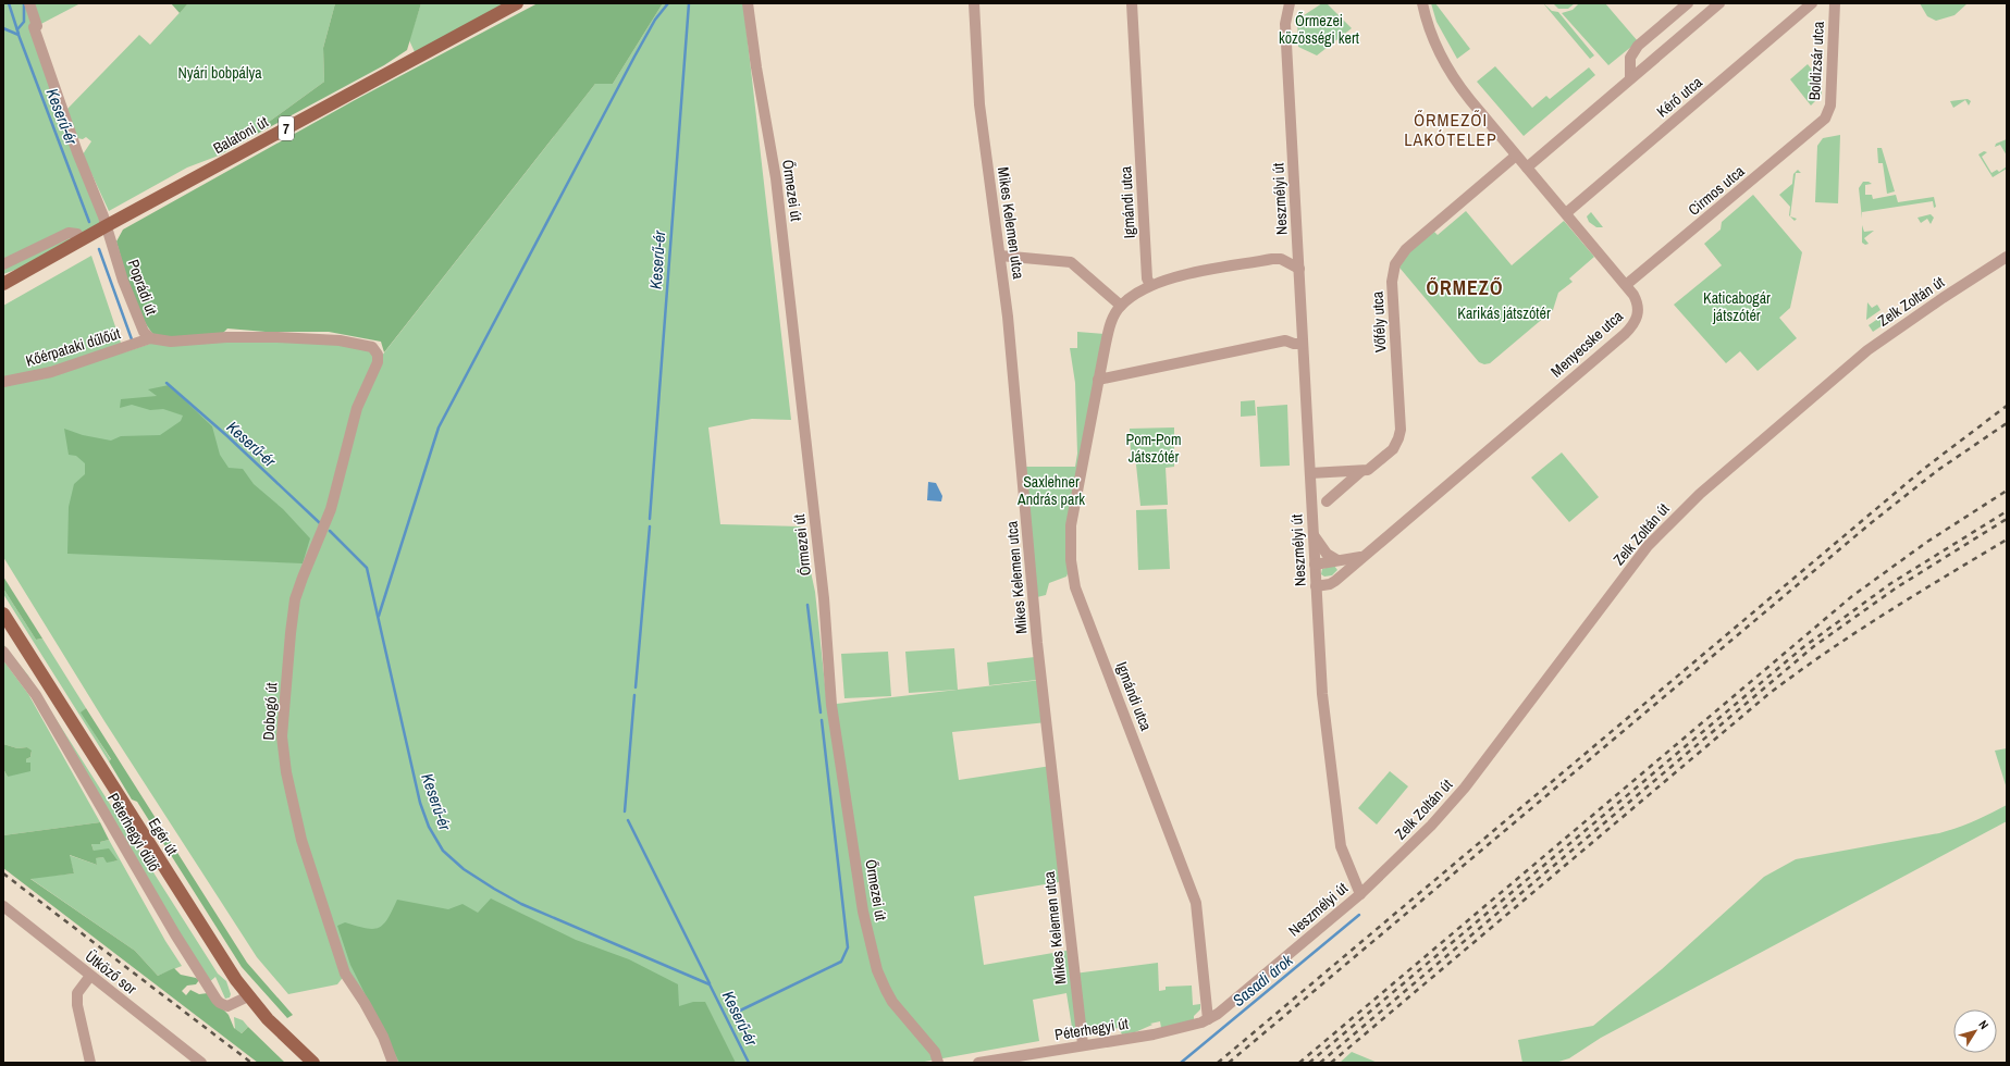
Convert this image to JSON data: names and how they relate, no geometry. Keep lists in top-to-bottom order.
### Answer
{
  "streets": {
    "main road": ["7", "Balatoni út", "Egér út"],
    "street": [
      "Boldizsár utca",
      "Kérő utca",
      "Őrmezei út",
      "Cirmos utca",
      "Neszmélyi út",
      "Igmándi utca",
      "Mikes Kelemen utca",
      "Poprádi út",
      "Zelk Zoltán út",
      "Vőfély utca",
      "Menyecske utca",
      "Kőérpataki dűlőút",
      "Dobogó út",
      "Péterhegyi dűlő",
      "Ütköző sor",
      "Péterhegyi út"
    ]
  },
  "crossings": [
    ["Boldizsár utca", "Cirmos utca"],
    ["Kérő utca", "Menyecske utca"],
    ["Balatoni út", "Poprádi út"],
    ["Cirmos utca", "Menyecske utca"],
    ["Neszmélyi út", "Igmándi utca"],
    ["Neszmélyi út", "Zelk Zoltán út"],
    ["Neszmélyi út", "Vőfély utca"],
    ["Neszmélyi út", "Menyecske utca"],
    ["Neszmélyi út", "Péterhegyi út"],
    ["Igmándi utca", "Péterhegyi út"],
    ["Mikes Kelemen utca", "Péterhegyi út"],
    ["Poprádi út", "Kőérpataki dűlőút"],
    ["Poprádi út", "Dobogó út"],
    ["Vőfély utca", "Menyecske utca"],
    ["Péterhegyi dűlő", "Egér út"]
  ],
  "districts": ["ŐRMEZŐI LAKÓTELEP", "ŐRMEZŐ"],
  "water": ["Keserű-ér", "Sasadi árok"],
  "parks": [
    "Őrmezei közösségi kert",
    "Nyári bobpálya",
    "Katicabogár játszótér",
    "Karikás játszótér",
    "Pom-Pom Játszótér",
    "Saxlehner András park"
  ],
  "north": "top right"
}
